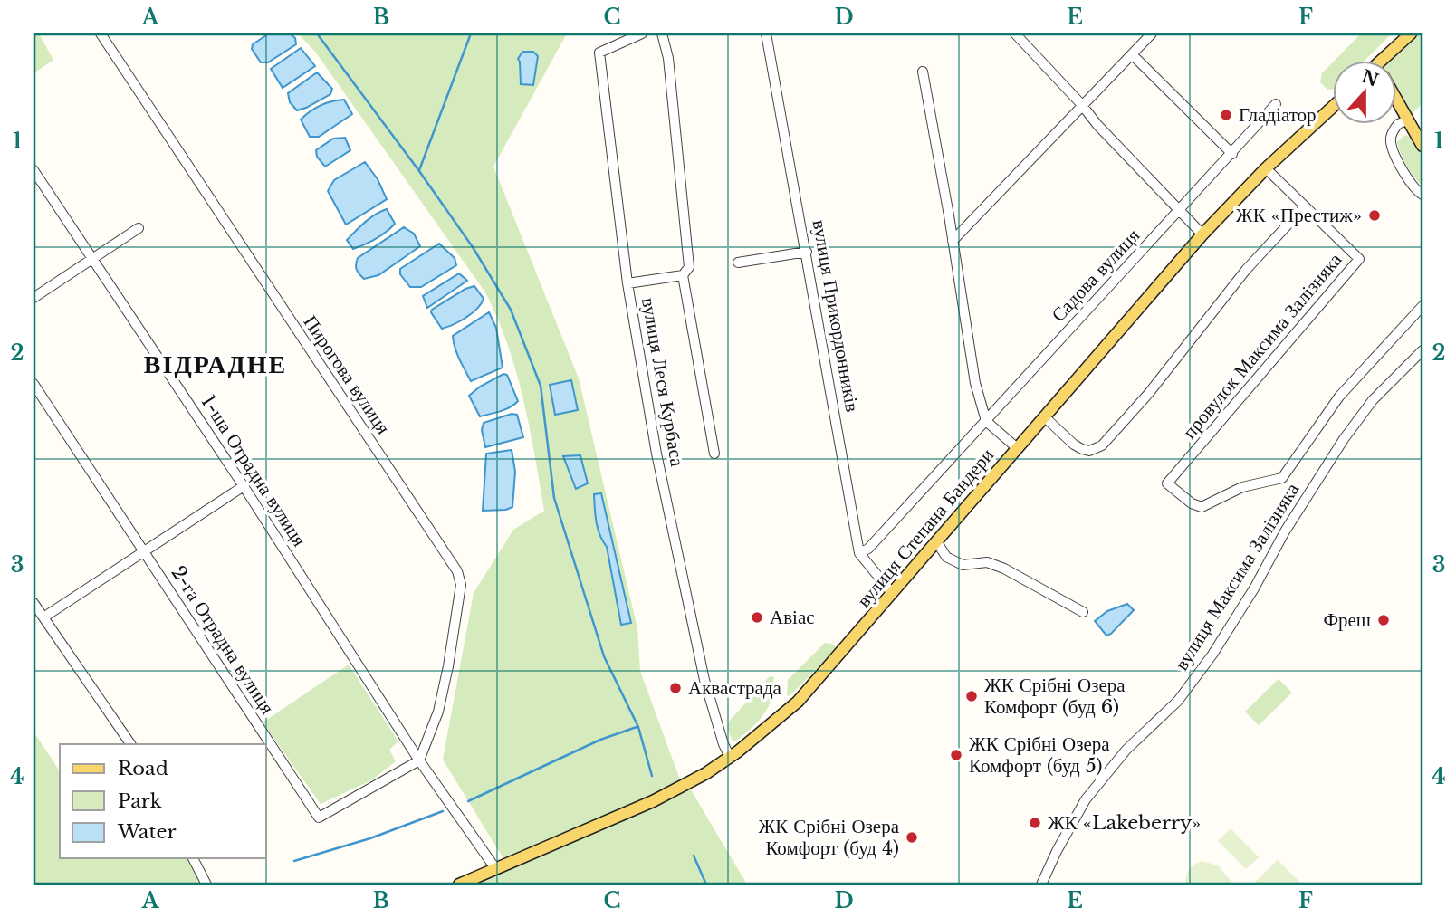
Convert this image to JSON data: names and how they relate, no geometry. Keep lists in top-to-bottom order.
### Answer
{
  "streets": {
    "main road": ["вулиця Степана Бандери"],
    "street": [
      "Садова вулиця",
      "вулиця Прикордонників",
      "провулок Максима Залізняка",
      "Пирогова вулиця",
      "вулиця Леся Курбаса",
      "1-ша Отрадна вулиця",
      "вулиця Максима Залізняка",
      "2-га Отрадна вулиця"
    ]
  },
  "crossings": [
    ["Садова вулиця", "вулиця Прикордонників"],
    ["вулиця Прикордонників", "вулиця Степана Бандери"],
    ["провулок Максима Залізняка", "вулиця Степана Бандери"],
    ["провулок Максима Залізняка", "вулиця Максима Залізняка"],
    ["Пирогова вулиця", "1-ша Отрадна вулиця"],
    ["Пирогова вулиця", "2-га Отрадна вулиця"],
    ["вулиця Леся Курбаса", "вулиця Степана Бандери"],
    ["1-ша Отрадна вулиця", "вулиця Степана Бандери"],
    ["1-ша Отрадна вулиця", "2-га Отрадна вулиця"]
  ],
  "districts": ["ВІДРАДНЕ"],
  "places": [
    "Гладіатор",
    "ЖК «Престиж»",
    "Авіас",
    "Фреш",
    "Аквастрада",
    "ЖК Срібні Озера Комфорт (буд 6)",
    "ЖК Срібні Озера Комфорт (буд 5)",
    "ЖК «Lakeberry»",
    "ЖК Срібні Озера Комфорт (буд 4)"
  ],
  "legend": ["Road", "Park", "Water"],
  "north": "top",
  "grid": {
    "columns": [
      "A",
      "B",
      "C",
      "D",
      "E",
      "F"
    ],
    "rows": [
      "1",
      "2",
      "3",
      "4"
    ]
  }
}
